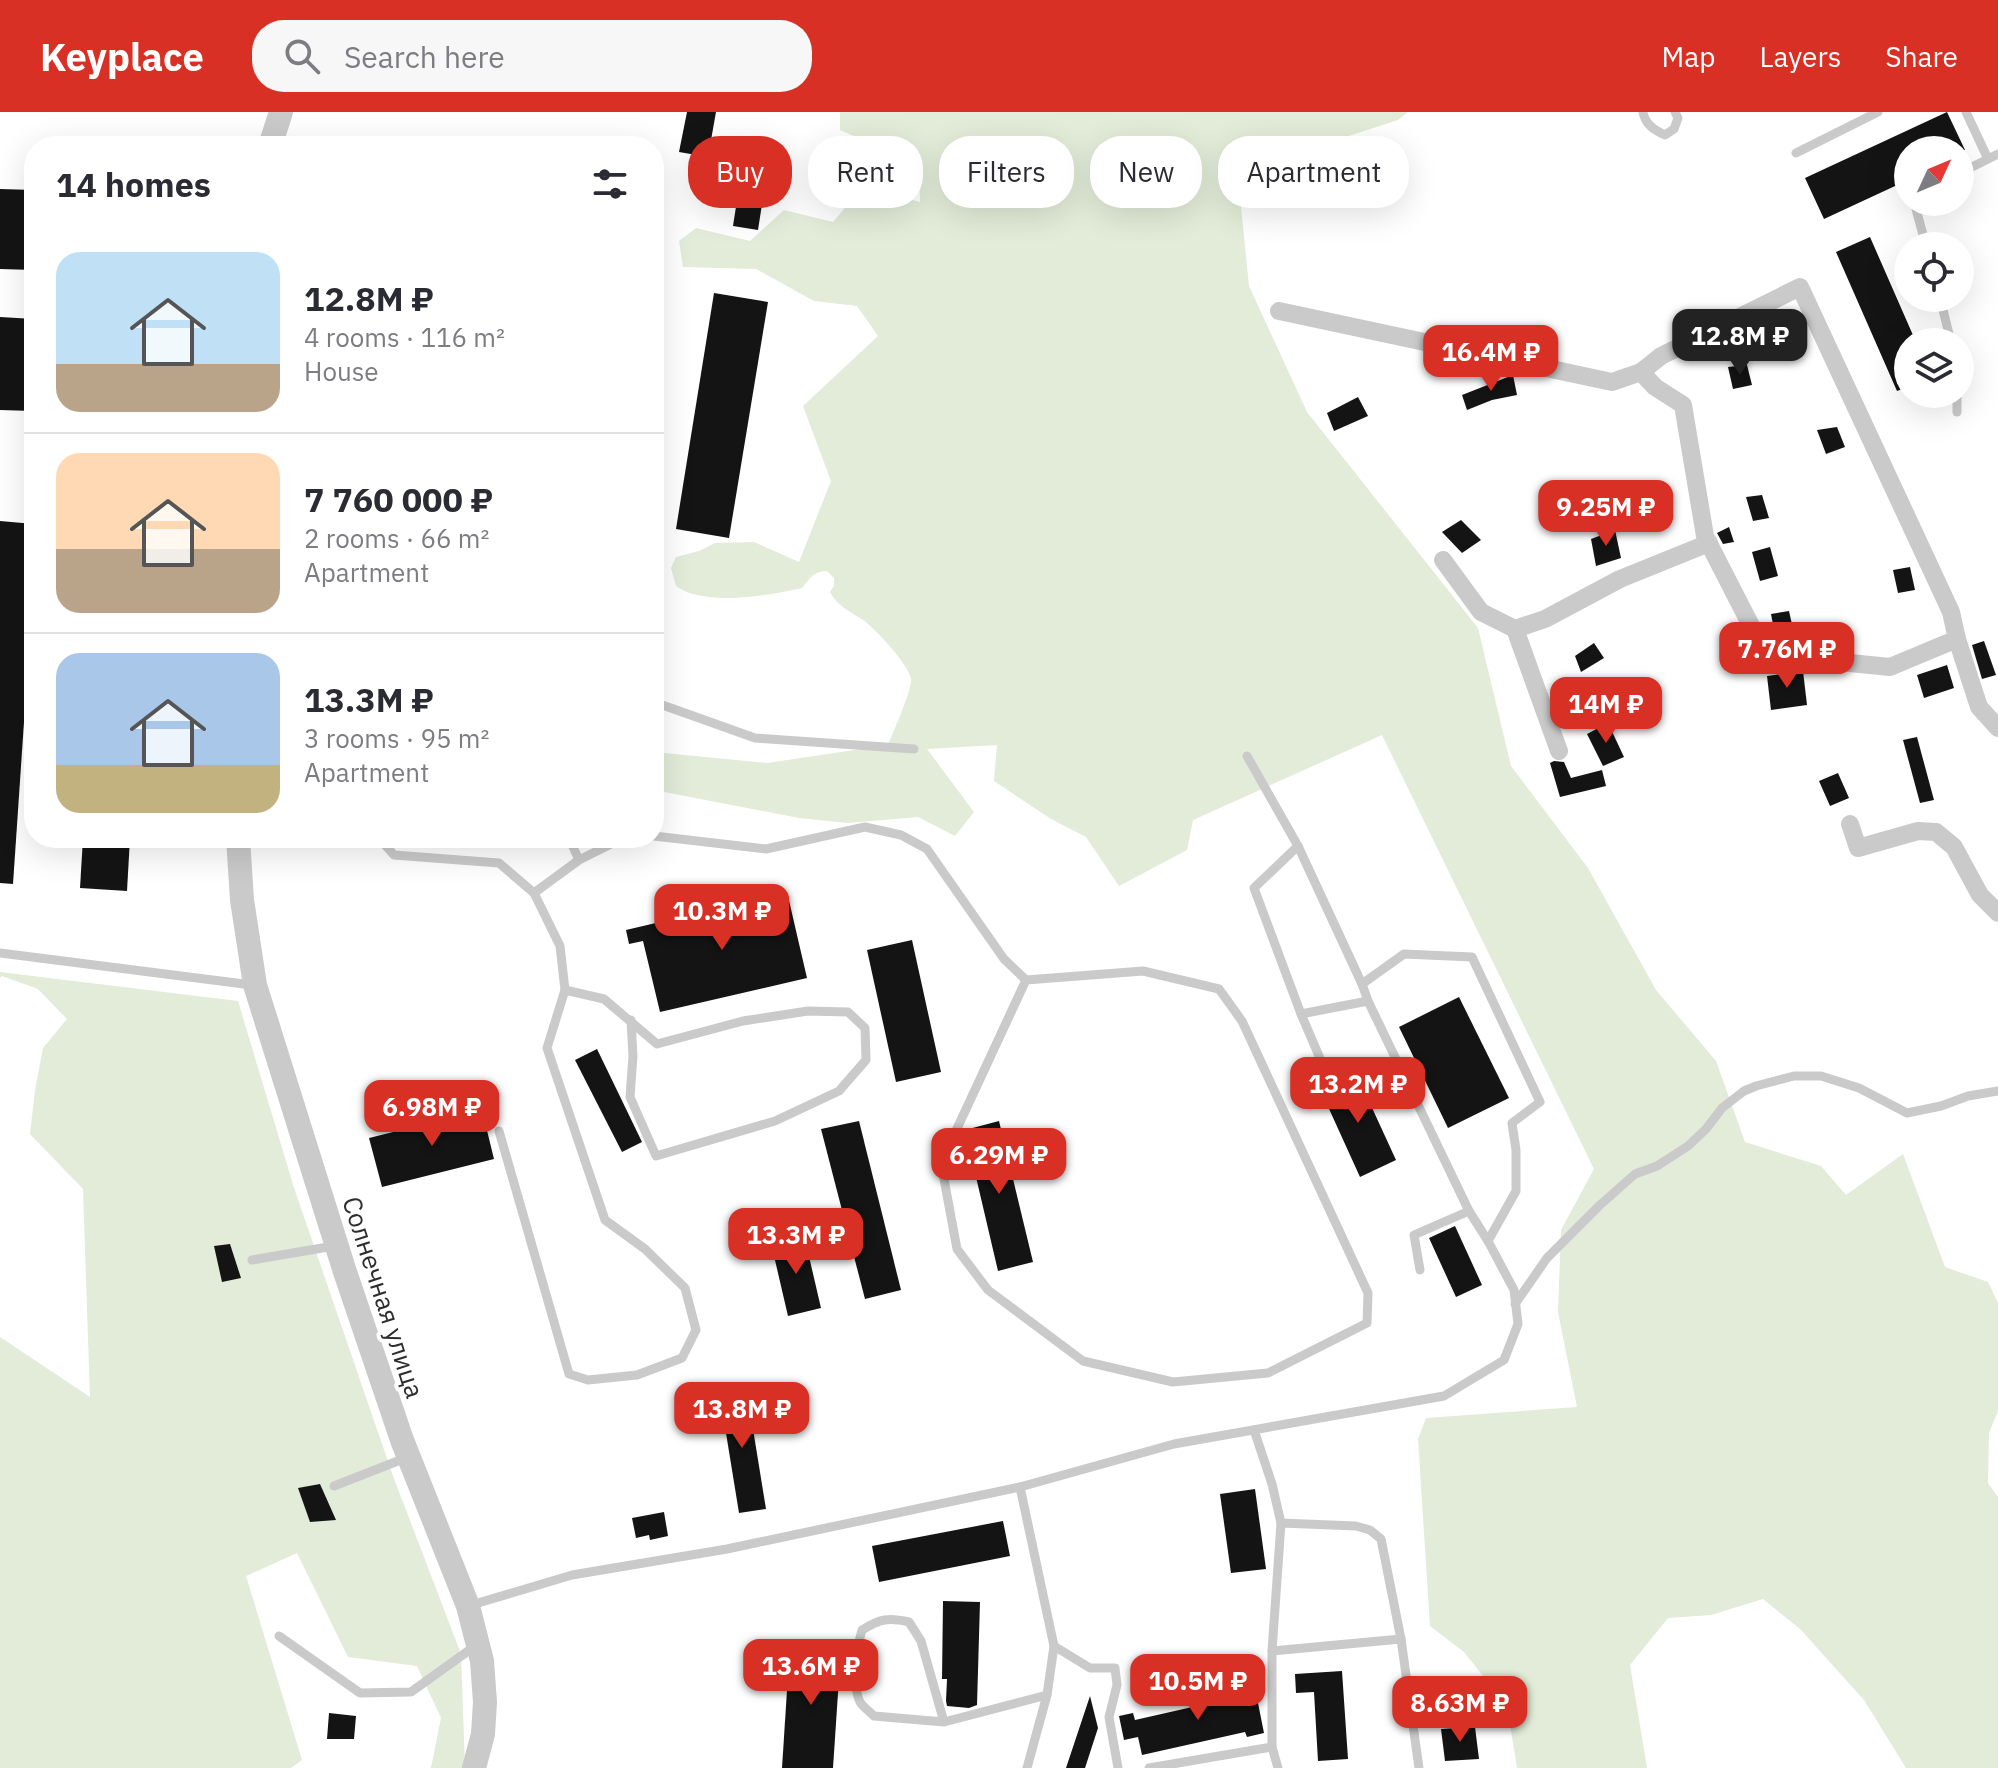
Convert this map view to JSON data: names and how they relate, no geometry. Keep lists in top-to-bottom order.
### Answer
{
  "streets": {
    "street": ["Солнечная улица"]
  },
  "north": "top right",
  "page": {
    "header": "Keyplace",
    "search": "Search here",
    "nav": ["Map", "Layers", "Share"],
    "chip": [
      "Buy",
      "Rent",
      "Filters",
      "New",
      "Apartment"
    ],
    "heading": "14 homes",
    "list": [
      {
        "name": "12.8M ₽",
        "note": "4 rooms · 116 m² · House"
      },
      {
        "name": "7 760 000 ₽",
        "note": "2 rooms · 66 m² · Apartment"
      },
      {
        "name": "13.3M ₽",
        "note": "3 rooms · 95 m² · Apartment"
      }
    ],
    "price": [
      "12.8M ₽",
      "16.4M ₽",
      "9.25M ₽",
      "7.76M ₽",
      "14M ₽",
      "10.3M ₽",
      "13.2M ₽",
      "6.98M ₽",
      "6.29M ₽",
      "13.3M ₽",
      "13.8M ₽",
      "13.6M ₽",
      "10.5M ₽",
      "8.63M ₽"
    ]
  }
}
